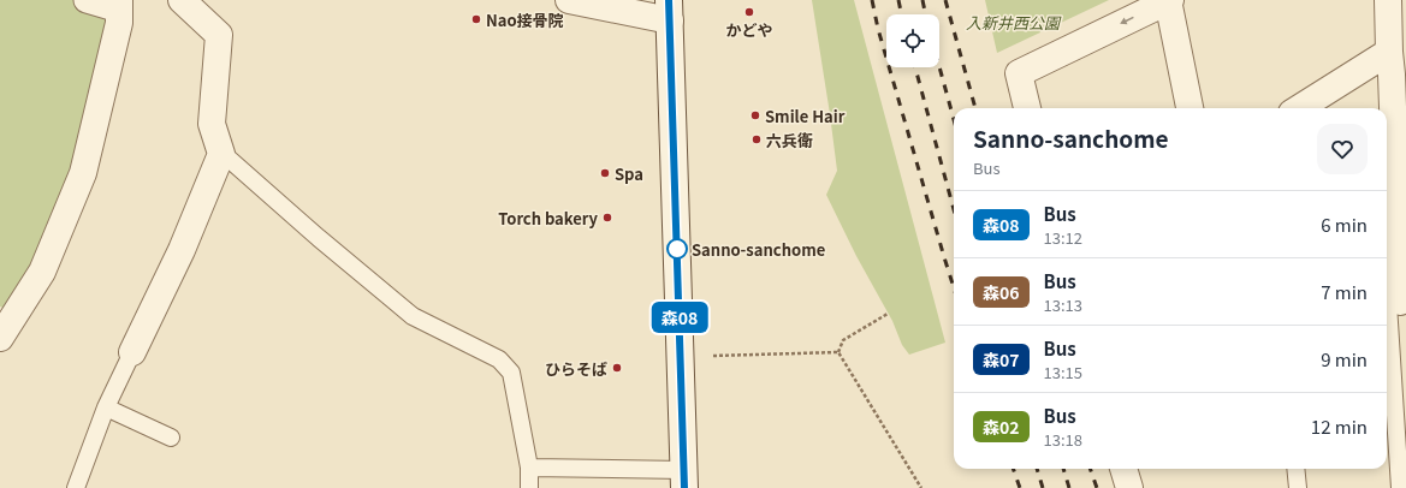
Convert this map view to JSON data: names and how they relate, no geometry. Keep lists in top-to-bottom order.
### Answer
{
  "parks": ["入新井西公園"],
  "places": [
    "かどや",
    "Nao接骨院",
    "Smile Hair",
    "六兵衛",
    "Spa",
    "Torch bakery",
    "Sanno-sanchome",
    "ひらそば"
  ],
  "lines": ["bus line 森08"],
  "page": {
    "on_map": "森08",
    "heading": ["Sanno-sanchome", "Bus"],
    "list": [
      {
        "mark": "森08",
        "name": "Bus",
        "note": "13:12",
        "value": "6 min"
      },
      {
        "mark": "森06",
        "name": "Bus",
        "note": "13:13",
        "value": "7 min"
      },
      {
        "mark": "森07",
        "name": "Bus",
        "note": "13:15",
        "value": "9 min"
      },
      {
        "mark": "森02",
        "name": "Bus",
        "note": "13:18",
        "value": "12 min"
      }
    ]
  }
}
